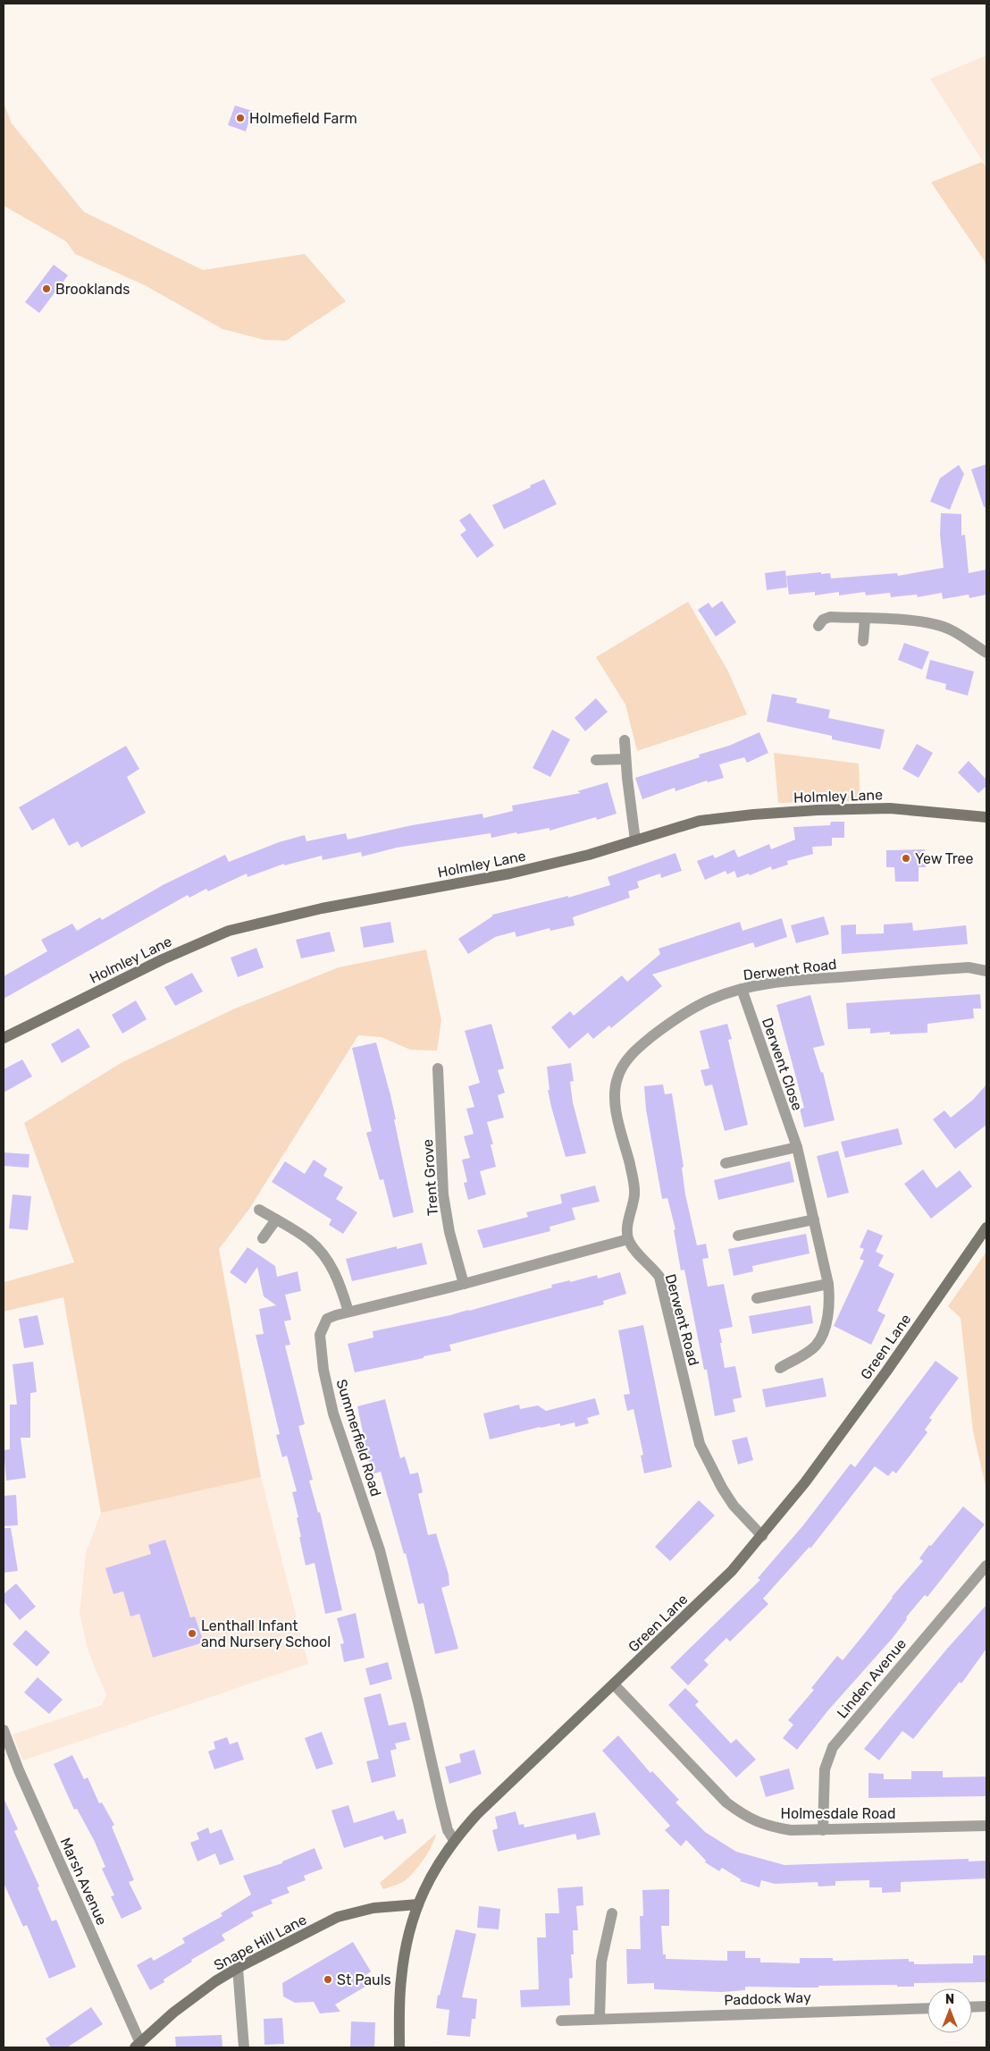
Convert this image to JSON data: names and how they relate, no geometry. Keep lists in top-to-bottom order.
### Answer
{
  "streets": {
    "main road": ["Holmley Lane", "Green Lane", "Snape Hill Lane"],
    "street": [
      "Derwent Road",
      "Derwent Close",
      "Trent Grove",
      "Summerfield Road",
      "Linden Avenue",
      "Holmesdale Road",
      "Marsh Avenue",
      "Paddock Way"
    ]
  },
  "crossings": [
    ["Derwent Road", "Derwent Close"],
    ["Derwent Road", "Green Lane"],
    ["Derwent Road", "Summerfield Road"],
    ["Trent Grove", "Summerfield Road"],
    ["Green Lane", "Summerfield Road"],
    ["Green Lane", "Holmesdale Road"],
    ["Green Lane", "Snape Hill Lane"],
    ["Linden Avenue", "Holmesdale Road"],
    ["Marsh Avenue", "Snape Hill Lane"]
  ],
  "places": [
    "Holmefield Farm",
    "Brooklands",
    "Yew Tree",
    "Lenthall Infant and Nursery School",
    "St Pauls"
  ],
  "north": "top"
}
